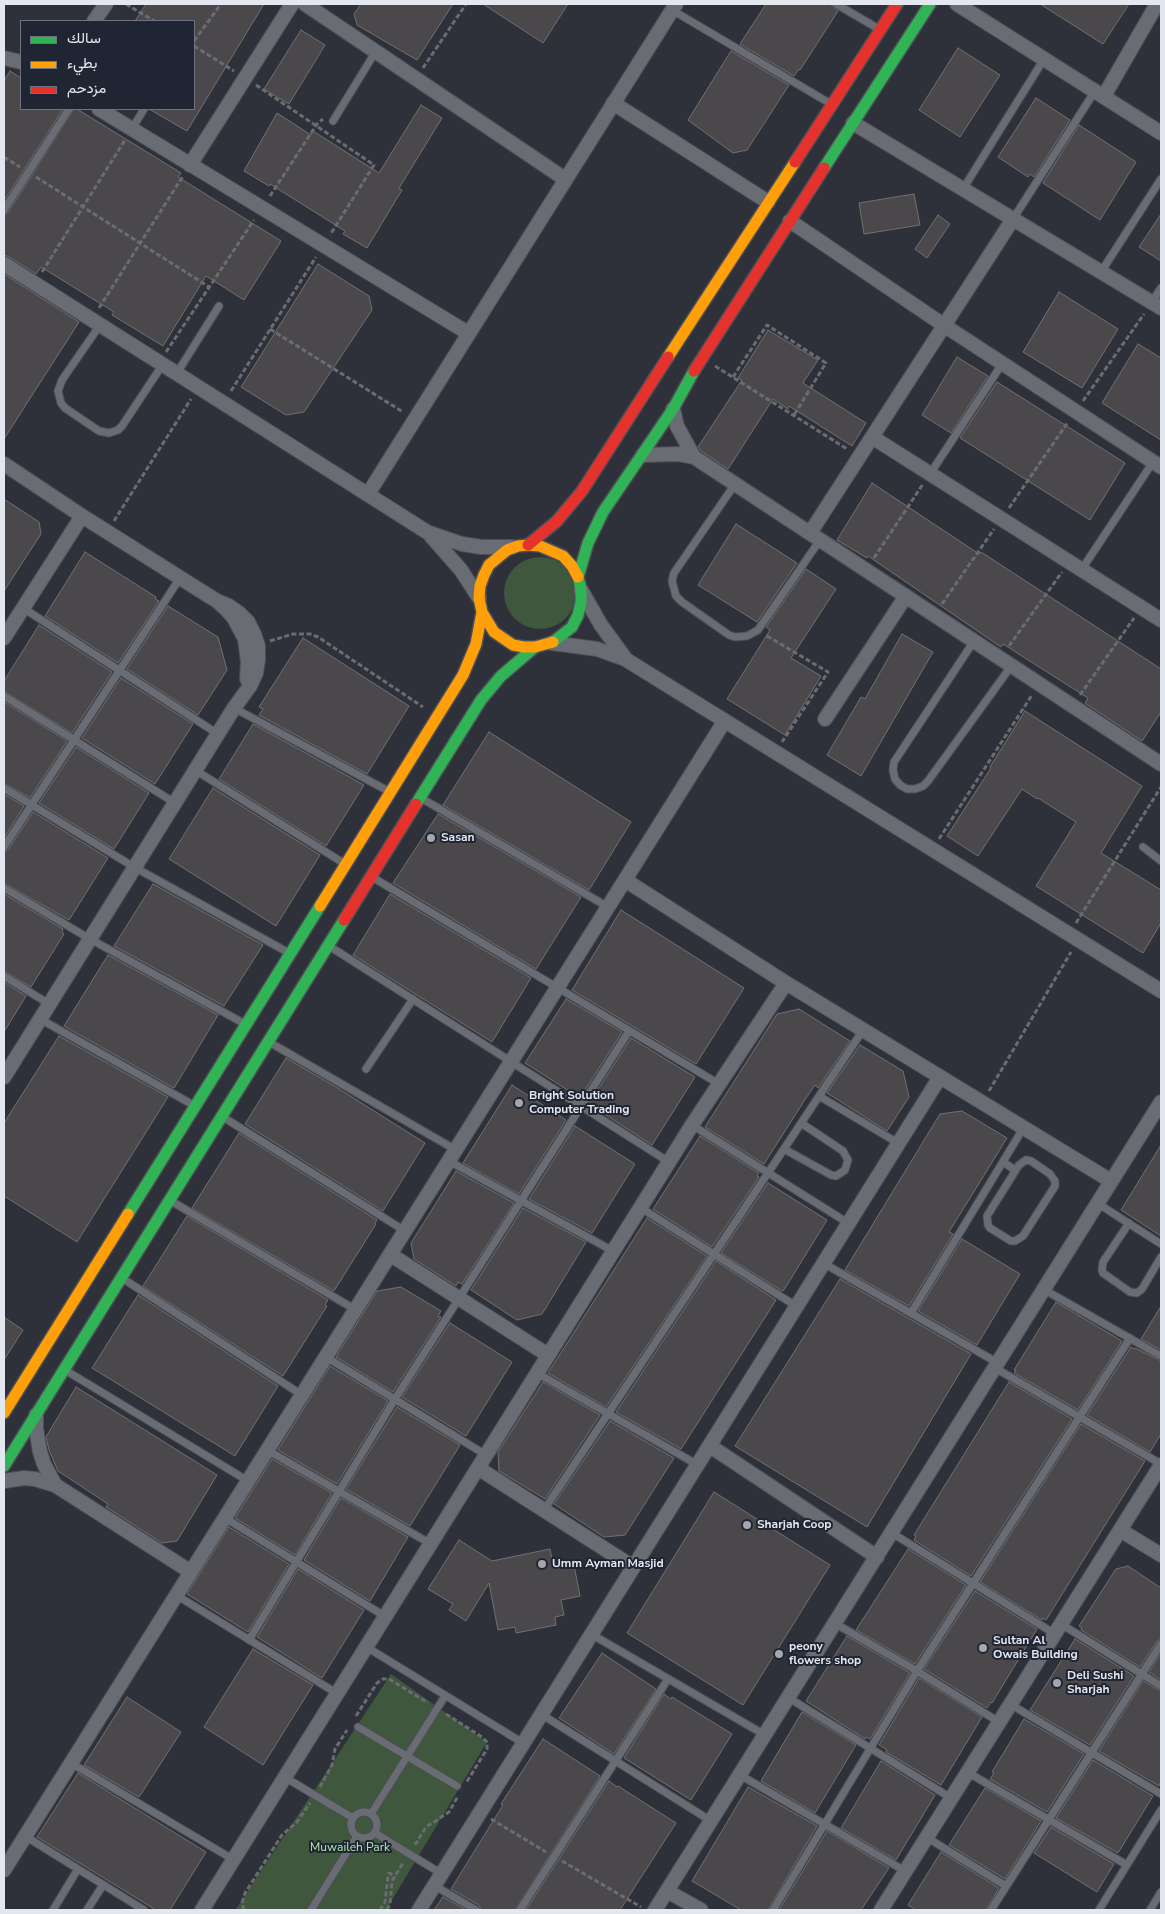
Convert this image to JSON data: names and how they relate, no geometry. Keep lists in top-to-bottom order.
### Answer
{
  "parks": ["Muwaileh Park"],
  "places": [
    "Sasan",
    "Bright Solution Computer Trading",
    "Sharjah Coop",
    "Umm Ayman Masjid",
    "Sultan Al Owais Building",
    "peony flowers shop",
    "Deli Sushi Sharjah"
  ],
  "legend": ["سالك", "بطيء", "مزدحم"]
}
